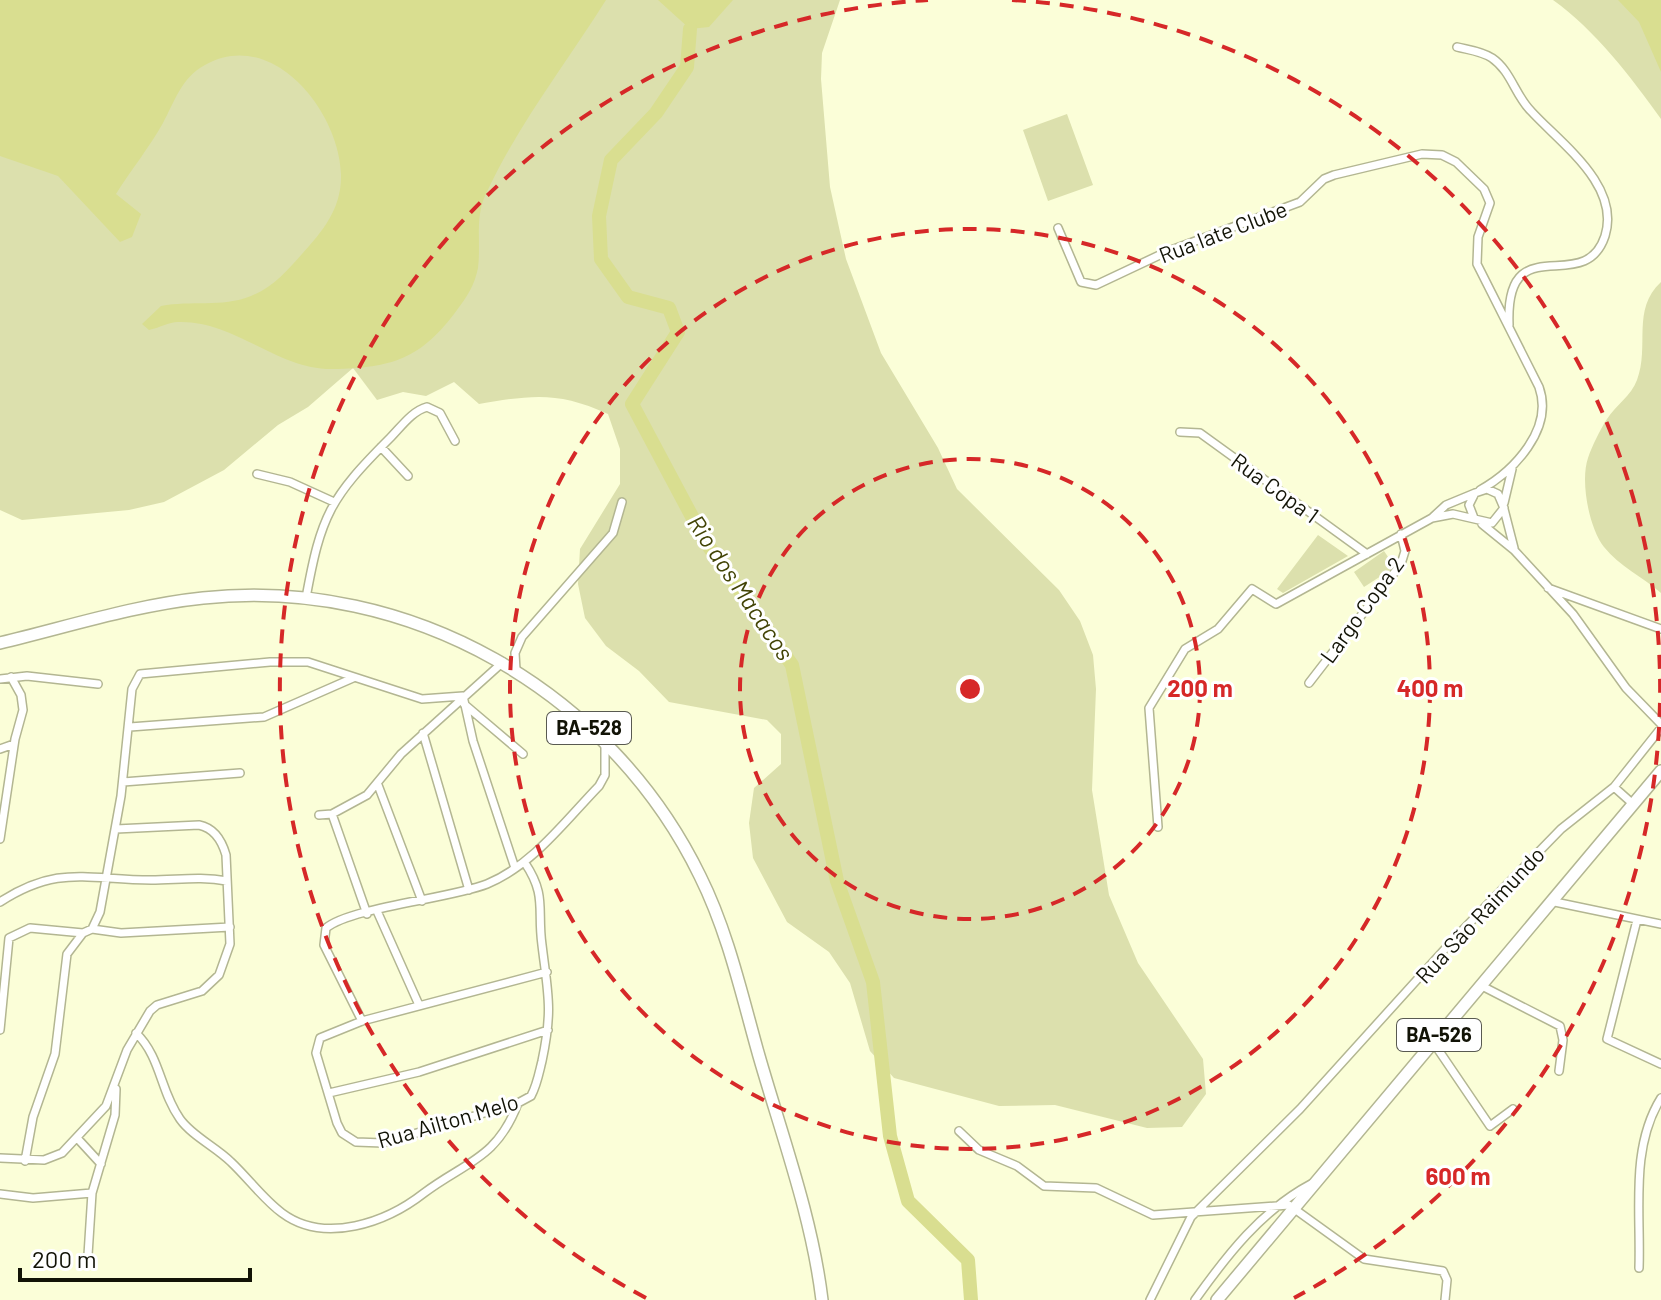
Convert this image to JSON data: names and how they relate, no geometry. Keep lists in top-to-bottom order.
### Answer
{
  "streets": {
    "main road": ["BA-528", "BA-526"],
    "street": [
      "Rua Iate Clube",
      "Rua Copa 1",
      "Largo Copa 2",
      "Rua São Raimundo",
      "Rua Ailton Melo"
    ]
  },
  "water": ["Rio dos Macacos"],
  "scale_bar": "200 m",
  "rings": ["200 m", "400 m", "600 m"]
}
